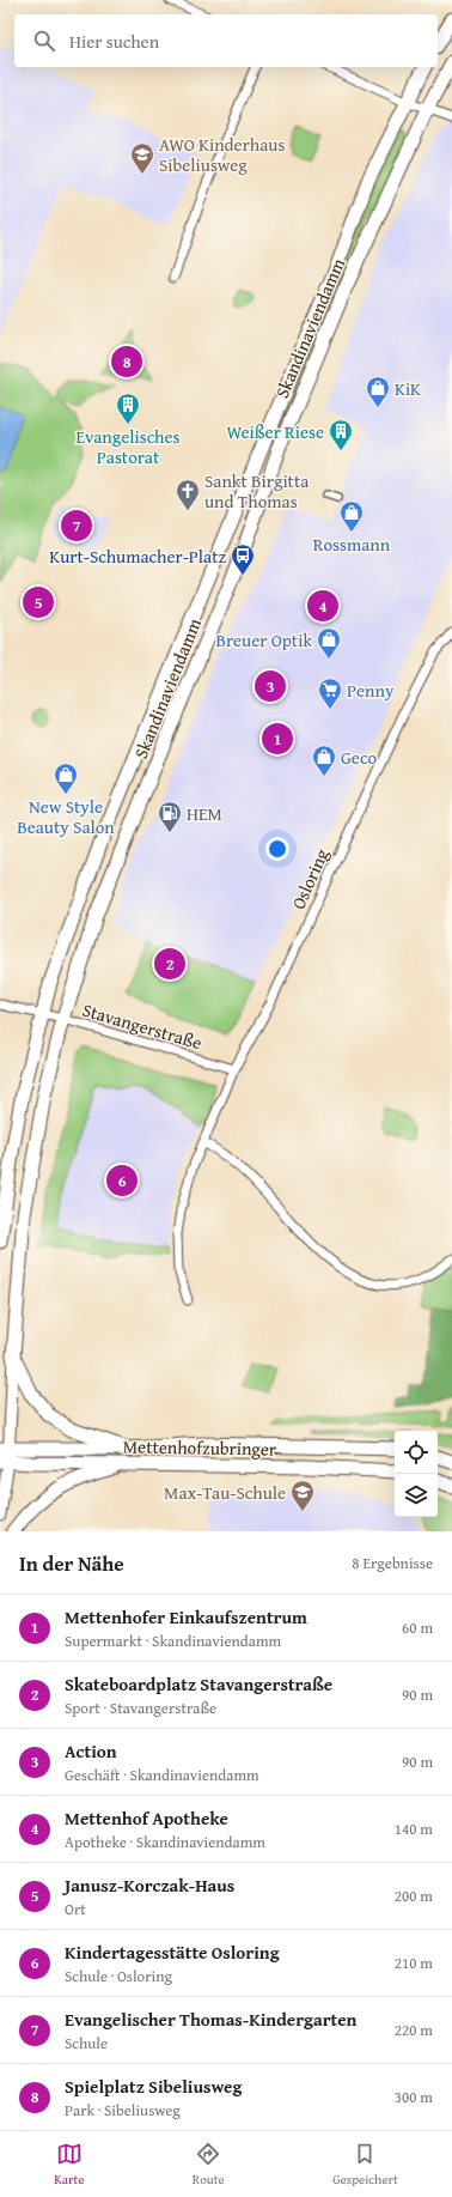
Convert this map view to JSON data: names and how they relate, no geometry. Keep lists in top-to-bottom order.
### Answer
{
  "streets": {
    "main road": ["Skandinaviendamm", "Mettenhofzubringer"],
    "street": ["Osloring", "Stavangerstraße"]
  },
  "crossings": [
    ["Skandinaviendamm", "Stavangerstraße"],
    ["Skandinaviendamm", "Mettenhofzubringer"],
    ["Osloring", "Stavangerstraße"]
  ],
  "places": {
    "school or university": ["AWO Kinderhaus Sibeliusweg", "Max-Tau-Schule"],
    "shop": [
      "KiK",
      "Rossmann",
      "Breuer Optik",
      "Geco",
      "New Style Beauty Salon"
    ],
    "building": ["Evangelisches Pastorat", "Weißer Riese"],
    "church": ["Sankt Birgitta und Thomas"],
    "bus stop": ["Kurt-Schumacher-Platz"],
    "supermarket": ["Penny"],
    "fuel station": ["HEM"]
  },
  "page": {
    "search": "Hier suchen",
    "pins": [
      "8",
      "7",
      "5",
      "4",
      "3",
      "1",
      "2",
      "6"
    ],
    "heading": ["In der Nähe", "8 Ergebnisse"],
    "list": [
      {
        "mark": "1",
        "name": "Mettenhofer Einkaufszentrum",
        "note": "Supermarkt · Skandinaviendamm",
        "value": "60 m"
      },
      {
        "mark": "2",
        "name": "Skateboardplatz Stavangerstraße",
        "note": "Sport · Stavangerstraße",
        "value": "90 m"
      },
      {
        "mark": "3",
        "name": "Action",
        "note": "Geschäft · Skandinaviendamm",
        "value": "90 m"
      },
      {
        "mark": "4",
        "name": "Mettenhof Apotheke",
        "note": "Apotheke · Skandinaviendamm",
        "value": "140 m"
      },
      {
        "mark": "5",
        "name": "Janusz-Korczak-Haus",
        "note": "Ort",
        "value": "200 m"
      },
      {
        "mark": "6",
        "name": "Kindertagesstätte Osloring",
        "note": "Schule · Osloring",
        "value": "210 m"
      },
      {
        "mark": "7",
        "name": "Evangelischer Thomas-Kindergarten",
        "note": "Schule",
        "value": "220 m"
      },
      {
        "mark": "8",
        "name": "Spielplatz Sibeliusweg",
        "note": "Park · Sibeliusweg",
        "value": "300 m"
      }
    ],
    "nav": ["Karte", "Route", "Gespeichert"]
  }
}
